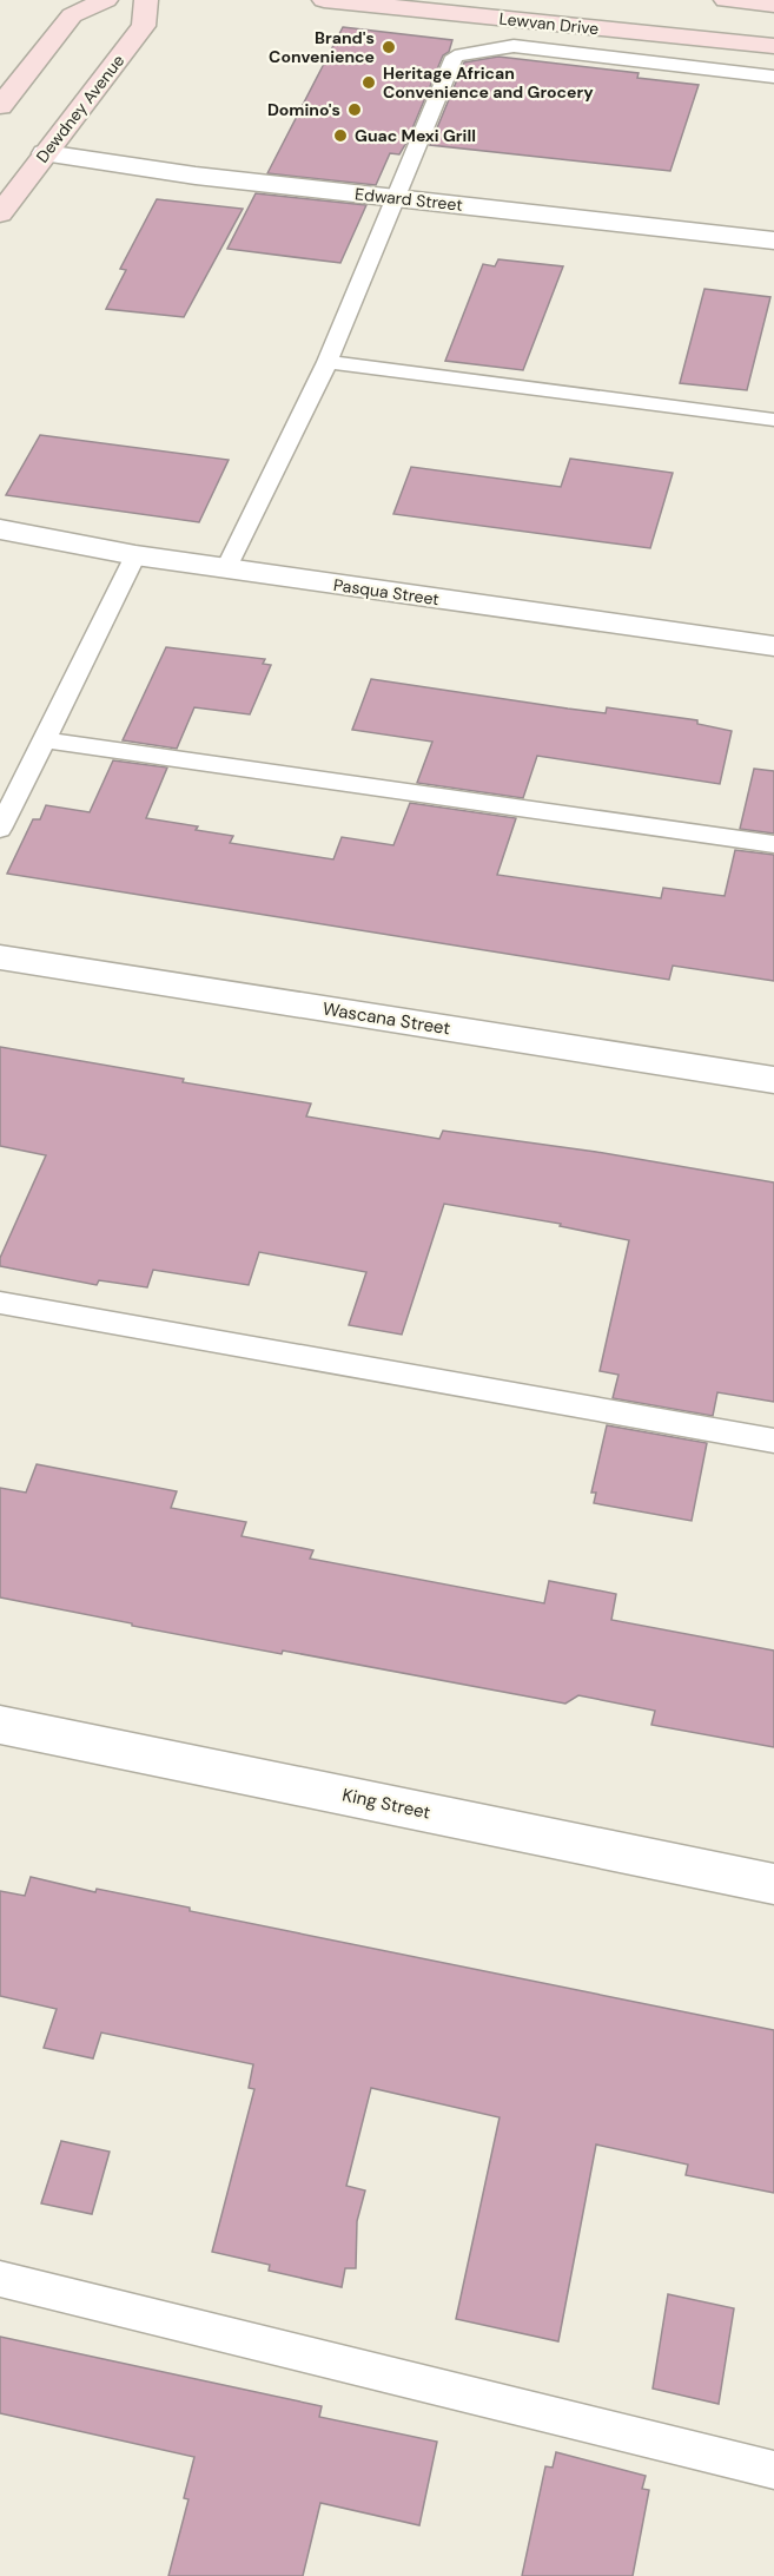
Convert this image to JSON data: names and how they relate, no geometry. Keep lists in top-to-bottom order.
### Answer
{
  "streets": {
    "main road": ["Lewvan Drive", "Dewdney Avenue"],
    "street": [
      "Edward Street",
      "Pasqua Street",
      "Wascana Street",
      "King Street"
    ]
  },
  "crossings": [
    ["Dewdney Avenue", "Edward Street"]
  ],
  "places": [
    "Brand's Convenience",
    "Heritage African Convenience and Grocery",
    "Domino's",
    "Guac Mexi Grill"
  ]
}
